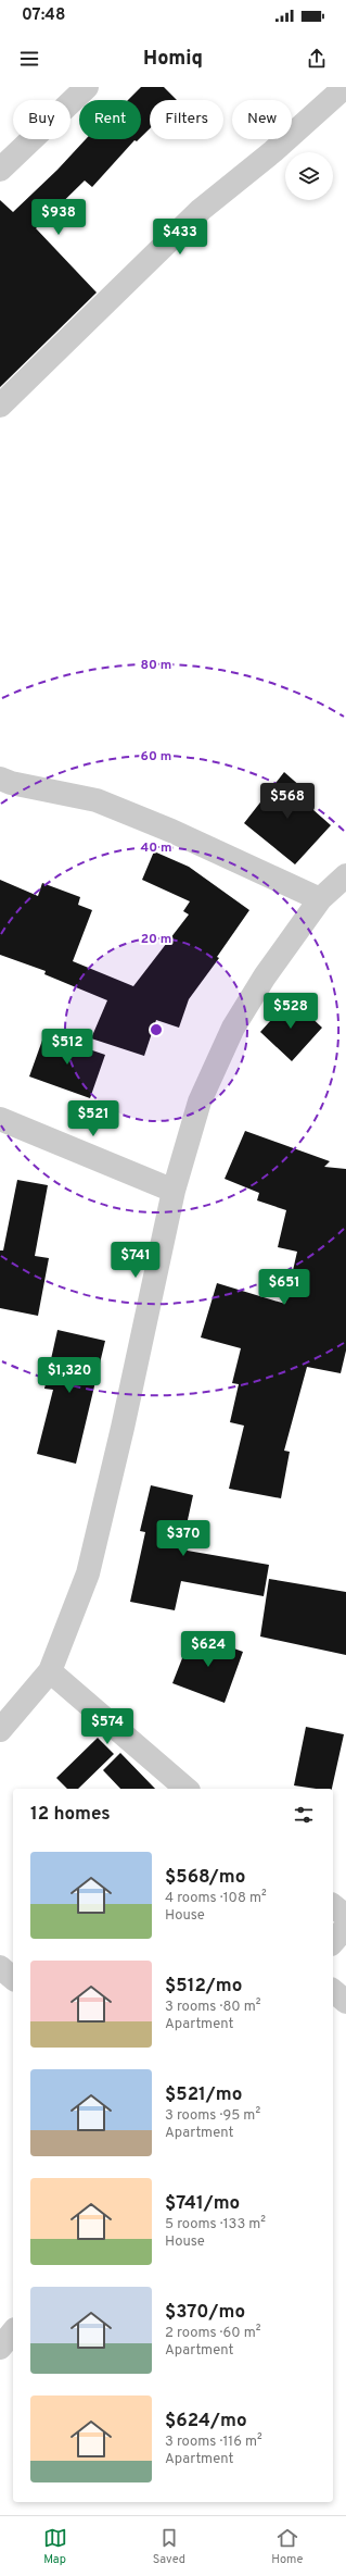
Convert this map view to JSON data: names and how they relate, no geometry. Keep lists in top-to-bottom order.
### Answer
{
  "page": {
    "status": "07:48",
    "header": "Homiq",
    "chip": [
      "Buy",
      "Rent",
      "Filters",
      "New"
    ],
    "price": [
      "$938",
      "$433",
      "$568",
      "$528",
      "$512",
      "$521",
      "$741",
      "$651",
      "$1,320",
      "$370",
      "$624",
      "$574"
    ],
    "heading": "12 homes",
    "list": [
      {
        "name": "$568/mo",
        "note": "4 rooms · 108 m² · House"
      },
      {
        "name": "$512/mo",
        "note": "3 rooms · 80 m² · Apartment"
      },
      {
        "name": "$521/mo",
        "note": "3 rooms · 95 m² · Apartment"
      },
      {
        "name": "$741/mo",
        "note": "5 rooms · 133 m² · House"
      },
      {
        "name": "$370/mo",
        "note": "2 rooms · 60 m² · Apartment"
      },
      {
        "name": "$624/mo",
        "note": "3 rooms · 116 m² · Apartment"
      }
    ],
    "tabs": ["Map", "Saved", "Home"]
  },
  "rings": [
    "80 m",
    "60 m",
    "40 m",
    "20 m"
  ]
}
